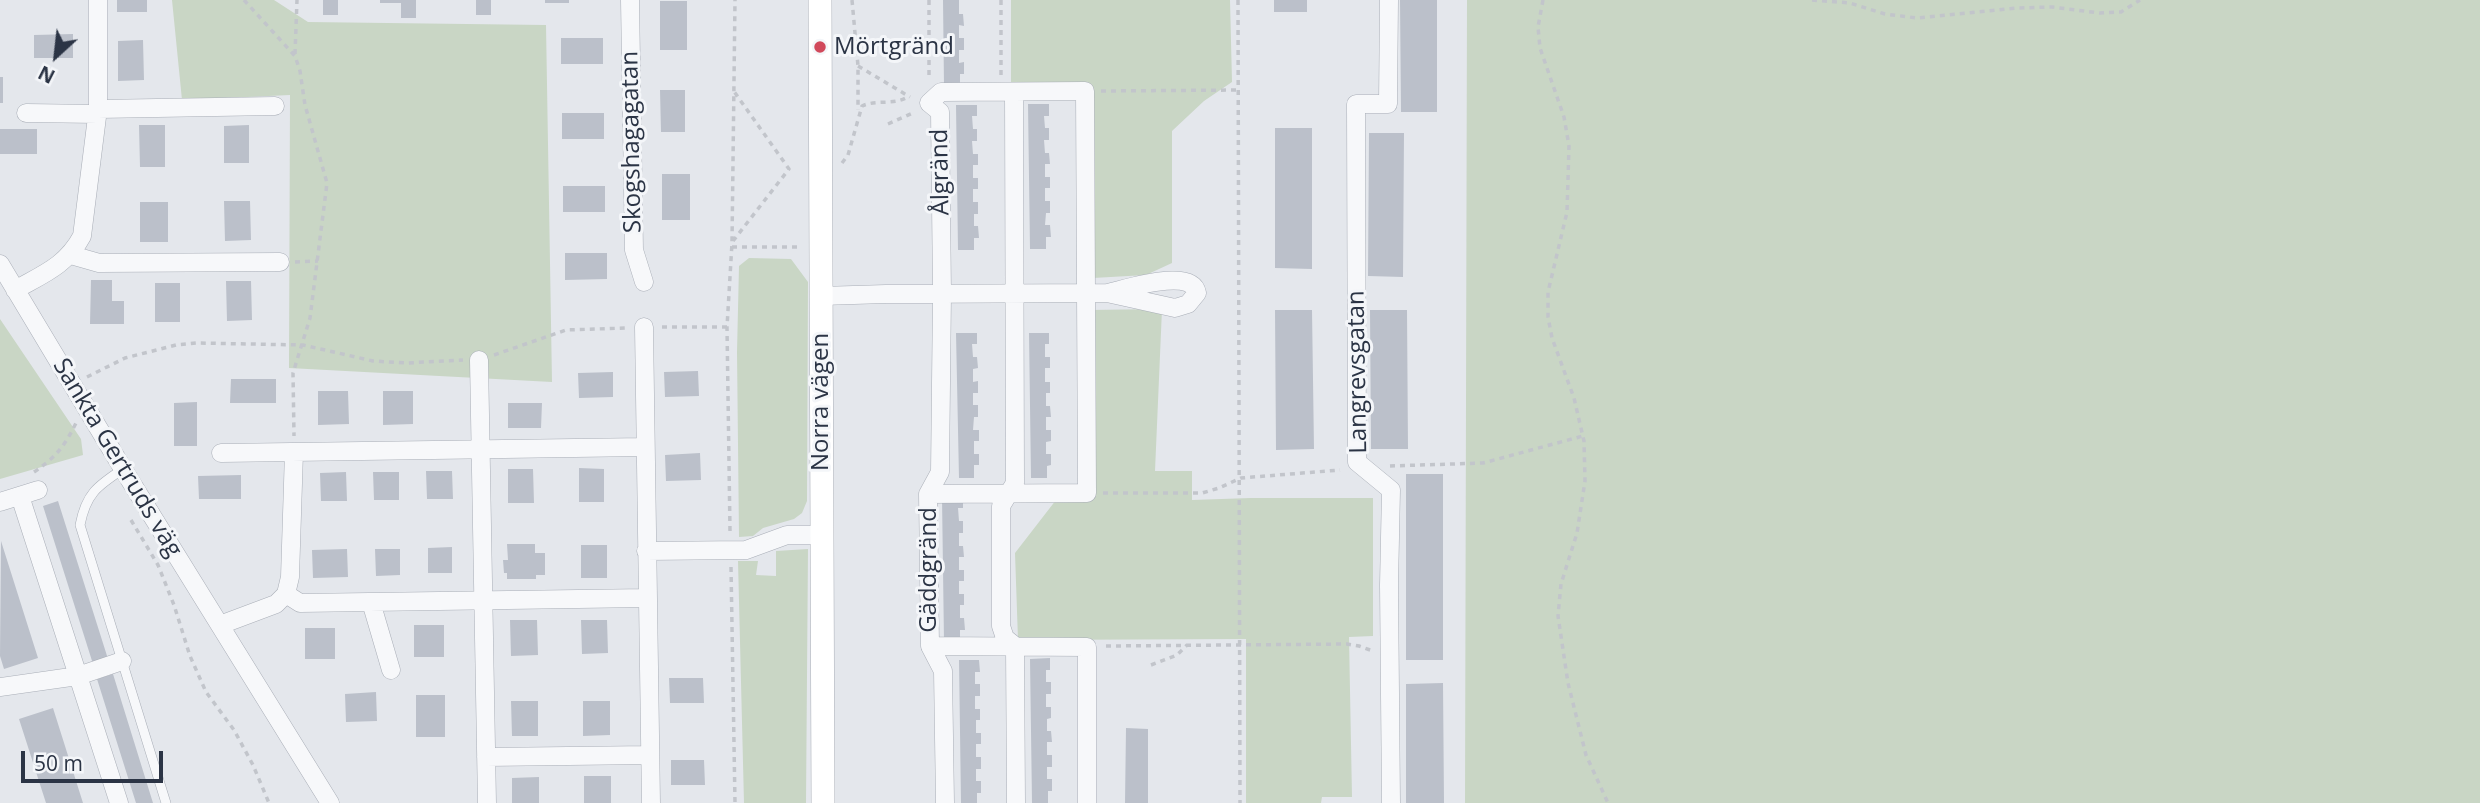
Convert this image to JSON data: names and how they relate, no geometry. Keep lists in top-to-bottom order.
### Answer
{
  "streets": {
    "street": [
      "Skogshagagatan",
      "Ålgränd",
      "Langrevsgatan",
      "Norra vägen",
      "Sankta Gertruds väg",
      "Gäddgränd"
    ]
  },
  "crossings": [
    ["Ålgränd", "Gäddgränd"]
  ],
  "places": ["Mörtgränd"],
  "scale_bar": "50 m",
  "north": "bottom left"
}
